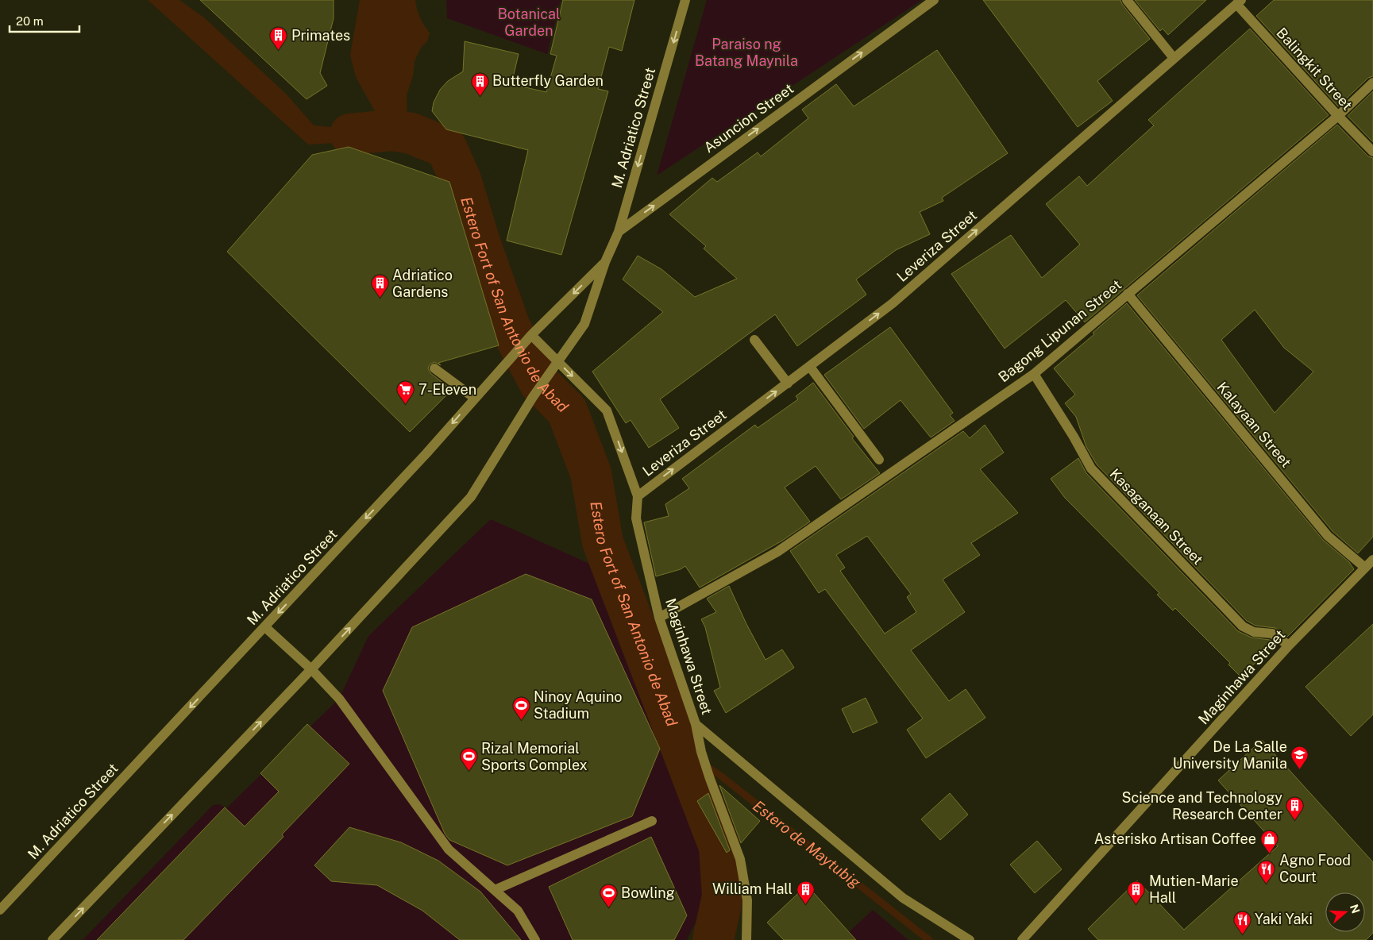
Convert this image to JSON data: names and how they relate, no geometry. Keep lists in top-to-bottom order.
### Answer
{
  "streets": {
    "street": [
      "Balingkit Street",
      "Asuncion Street",
      "M. Adriatico Street",
      "Leveriza Street",
      "Bagong Lipunan Street",
      "Kalayaan Street",
      "Kasaganaan Street",
      "Maginhawa Street"
    ]
  },
  "crossings": [
    ["Balingkit Street", "Leveriza Street"],
    ["Balingkit Street", "Bagong Lipunan Street"],
    ["Asuncion Street", "M. Adriatico Street"],
    ["M. Adriatico Street", "Maginhawa Street"],
    ["Leveriza Street", "Maginhawa Street"],
    ["Bagong Lipunan Street", "Kalayaan Street"],
    ["Bagong Lipunan Street", "Kasaganaan Street"],
    ["Bagong Lipunan Street", "Maginhawa Street"],
    ["Kalayaan Street", "Maginhawa Street"],
    ["Kasaganaan Street", "Maginhawa Street"]
  ],
  "one_way": ["Asuncion Street", "Leveriza Street"],
  "water": ["Estero Fort of San Antonio de Abad", "Estero de Maytubig"],
  "parks": ["Botanical Garden", "Paraiso ng Batang Maynila"],
  "places": {
    "building": [
      "Primates",
      "Butterfly Garden",
      "Adriatico Gardens",
      "Science and Technology Research Center",
      "William Hall",
      "Mutien-Marie Hall"
    ],
    "supermarket": ["7-Eleven"],
    "sports": ["Ninoy Aquino Stadium", "Rizal Memorial Sports Complex", "Bowling"],
    "school or university": ["De La Salle University Manila"],
    "shop": ["Asterisko Artisan Coffee"],
    "restaurant": ["Agno Food Court", "Yaki Yaki"]
  },
  "scale_bar": "20 m",
  "north": "right"
}
